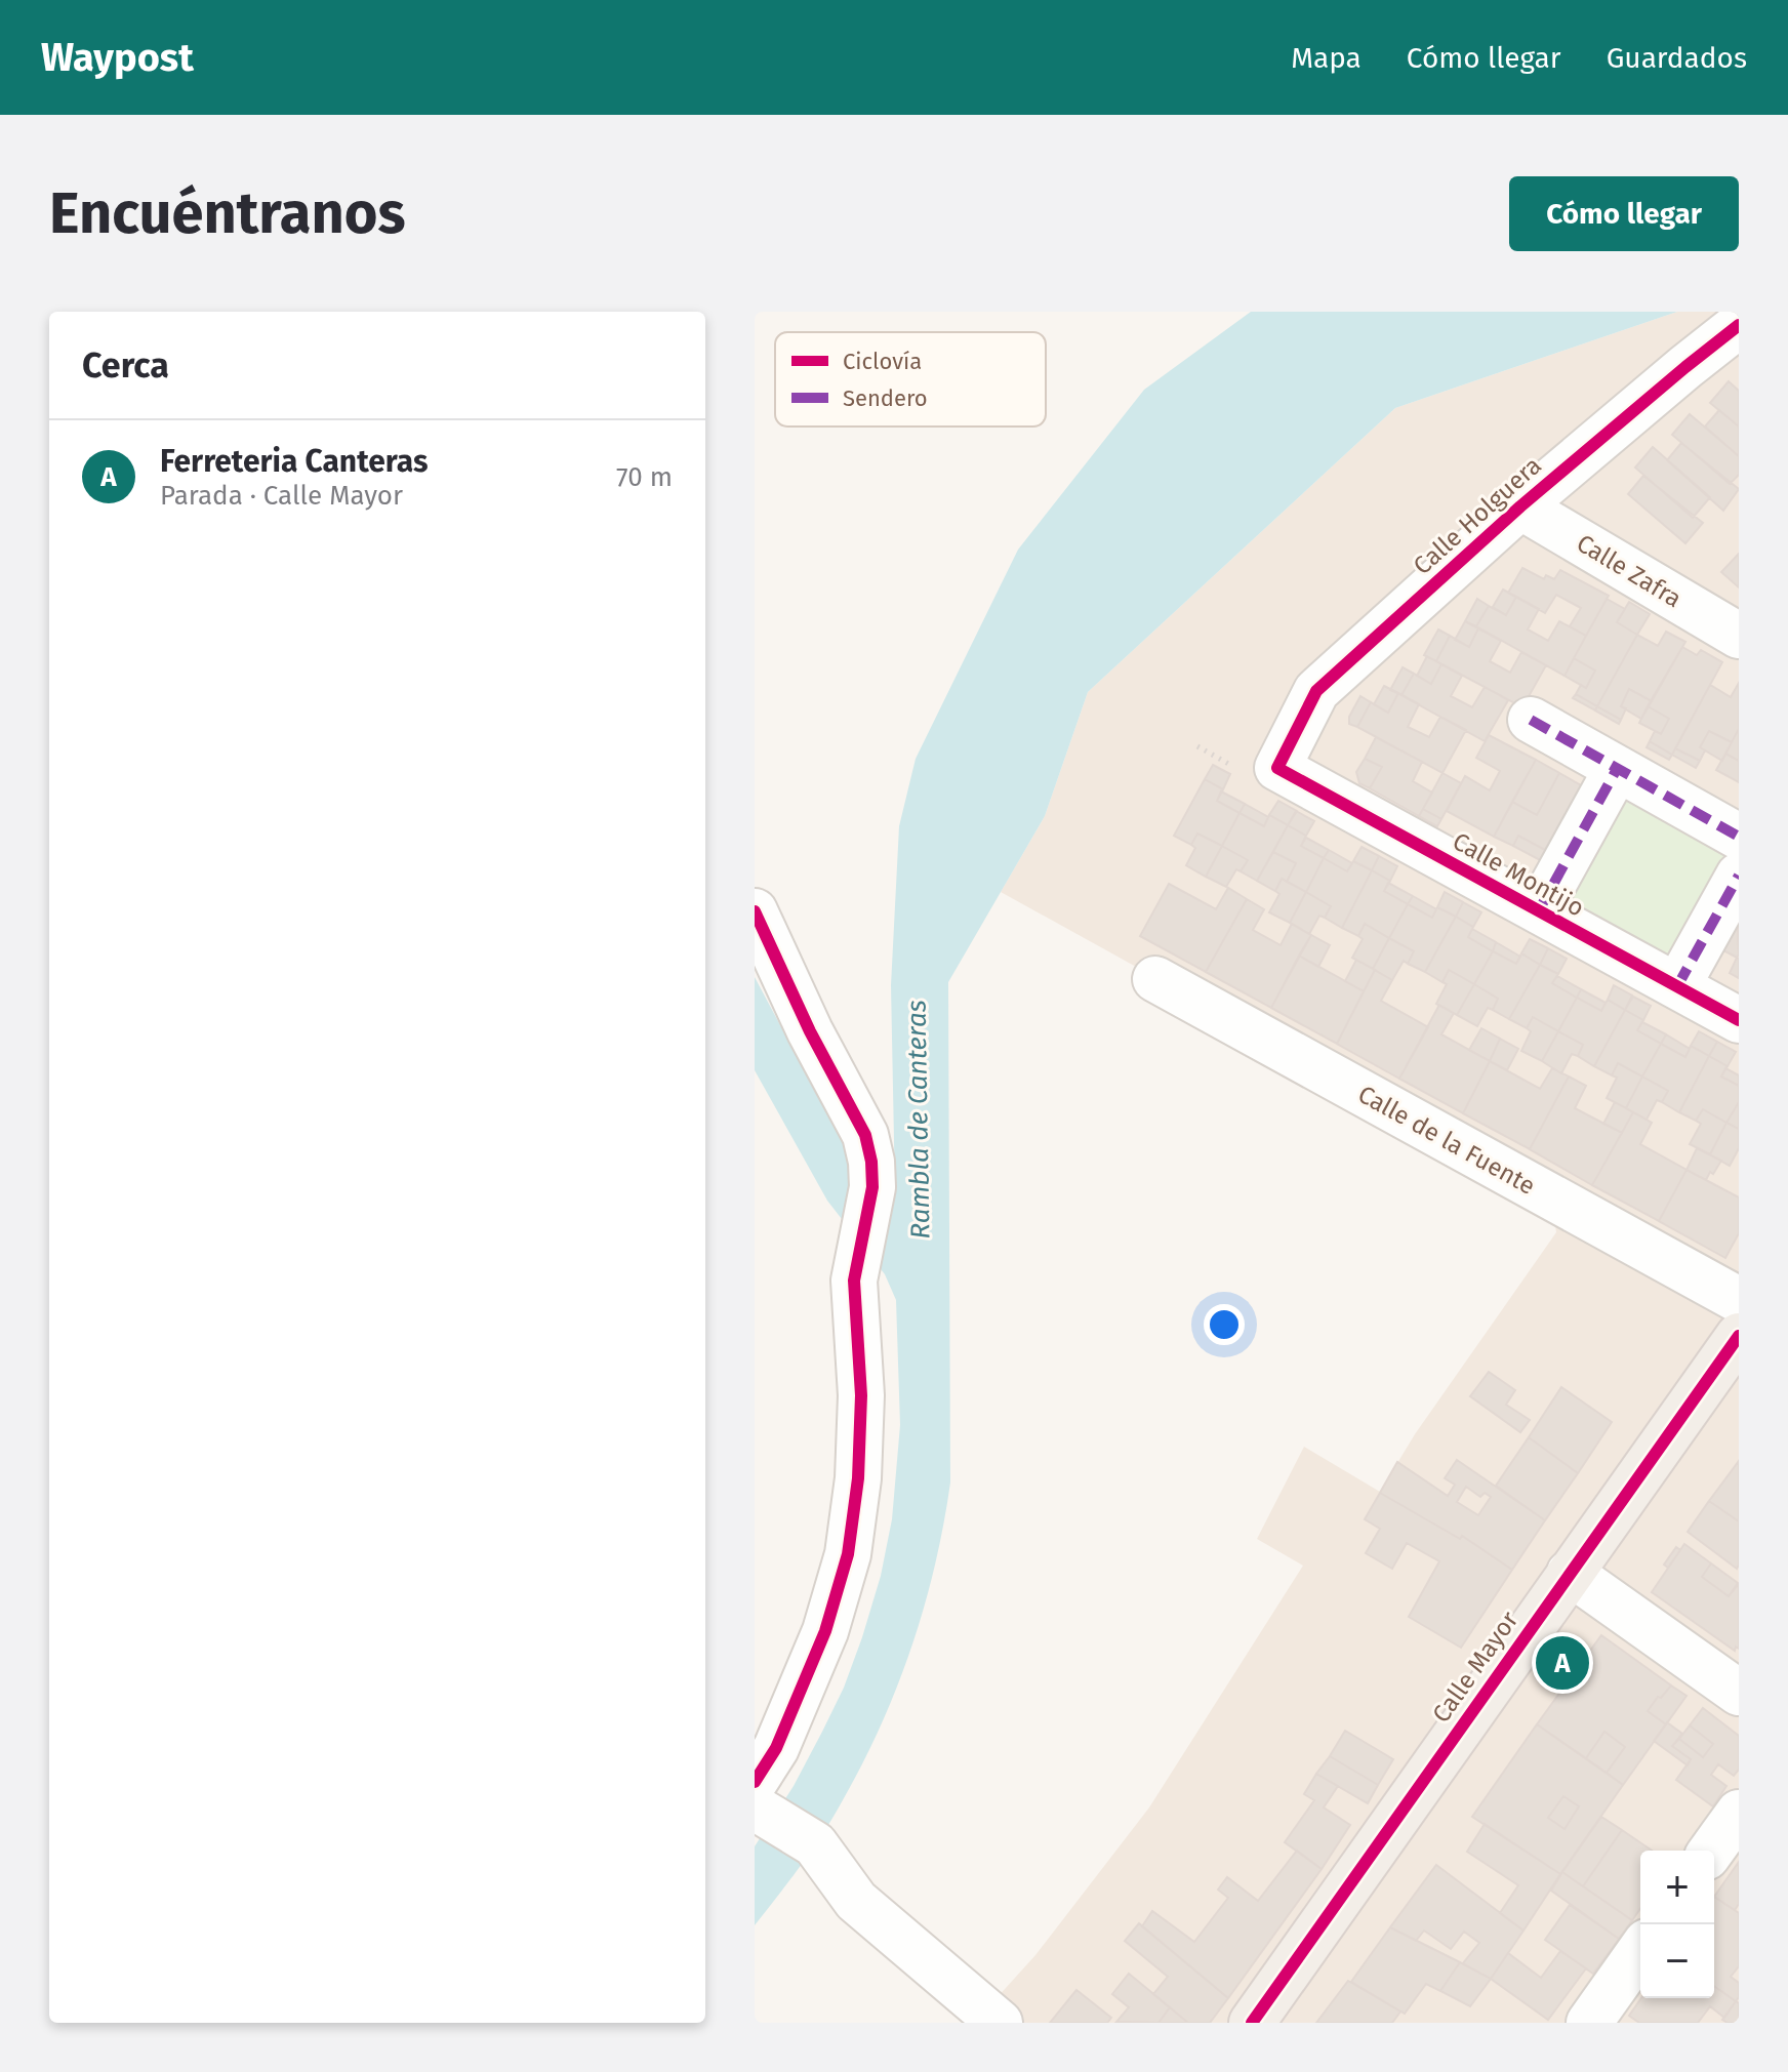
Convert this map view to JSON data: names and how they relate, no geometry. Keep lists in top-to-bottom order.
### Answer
{
  "streets": {
    "main road": ["Calle Mayor"],
    "street": [
      "Calle Holguera",
      "Calle Zafra",
      "Calle Montijo",
      "Calle de la Fuente"
    ]
  },
  "crossings": [
    ["Calle Holguera", "Calle Zafra"],
    ["Calle Holguera", "Calle Montijo"]
  ],
  "water": ["Rambla de Canteras"],
  "legend": ["Ciclovía", "Sendero"],
  "page": {
    "header": "Waypost",
    "nav": ["Mapa", "Cómo llegar", "Guardados"],
    "buttons": "Cómo llegar",
    "title": "Encuéntranos",
    "heading": "Cerca",
    "list": [
      {
        "mark": "A",
        "name": "Ferreteria Canteras",
        "note": "Parada · Calle Mayor",
        "value": "70 m"
      }
    ],
    "pins": "A",
    "map_buttons": ["+", "−"]
  }
}
